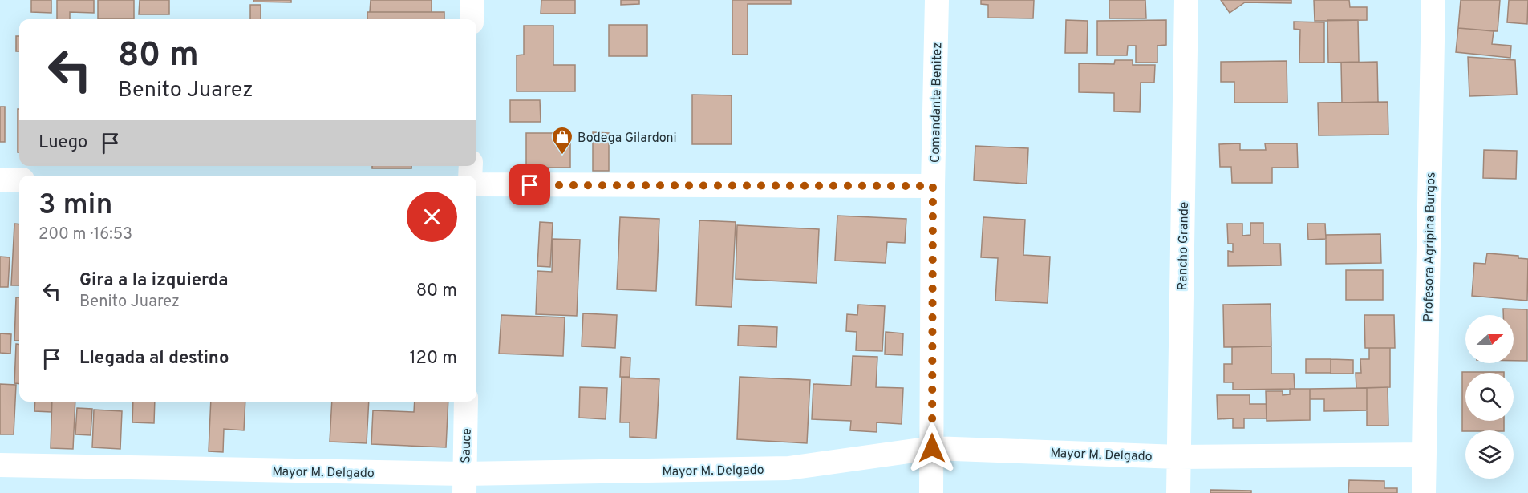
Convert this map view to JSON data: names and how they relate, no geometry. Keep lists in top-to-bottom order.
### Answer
{
  "streets": {
    "street": [
      "Comandante Benitez",
      "Rancho Grande",
      "Profesora Agripina Burgos",
      "Sauce",
      "Mayor M. Delgado"
    ]
  },
  "crossings": [
    ["Comandante Benitez", "Mayor M. Delgado"],
    ["Rancho Grande", "Mayor M. Delgado"],
    ["Profesora Agripina Burgos", "Mayor M. Delgado"],
    ["Sauce", "Mayor M. Delgado"]
  ],
  "places": {
    "shop": ["Bodega Gilardoni"]
  },
  "north": "right",
  "page": {
    "turn": ["80 m", "Benito Juarez"],
    "then": "Luego",
    "heading": ["3 min", "200 m · 16:53"],
    "list": [
      {
        "name": "Gira a la izquierda",
        "note": "Benito Juarez",
        "value": "80 m"
      },
      {
        "name": "Llegada al destino",
        "value": "120 m"
      }
    ]
  }
}
